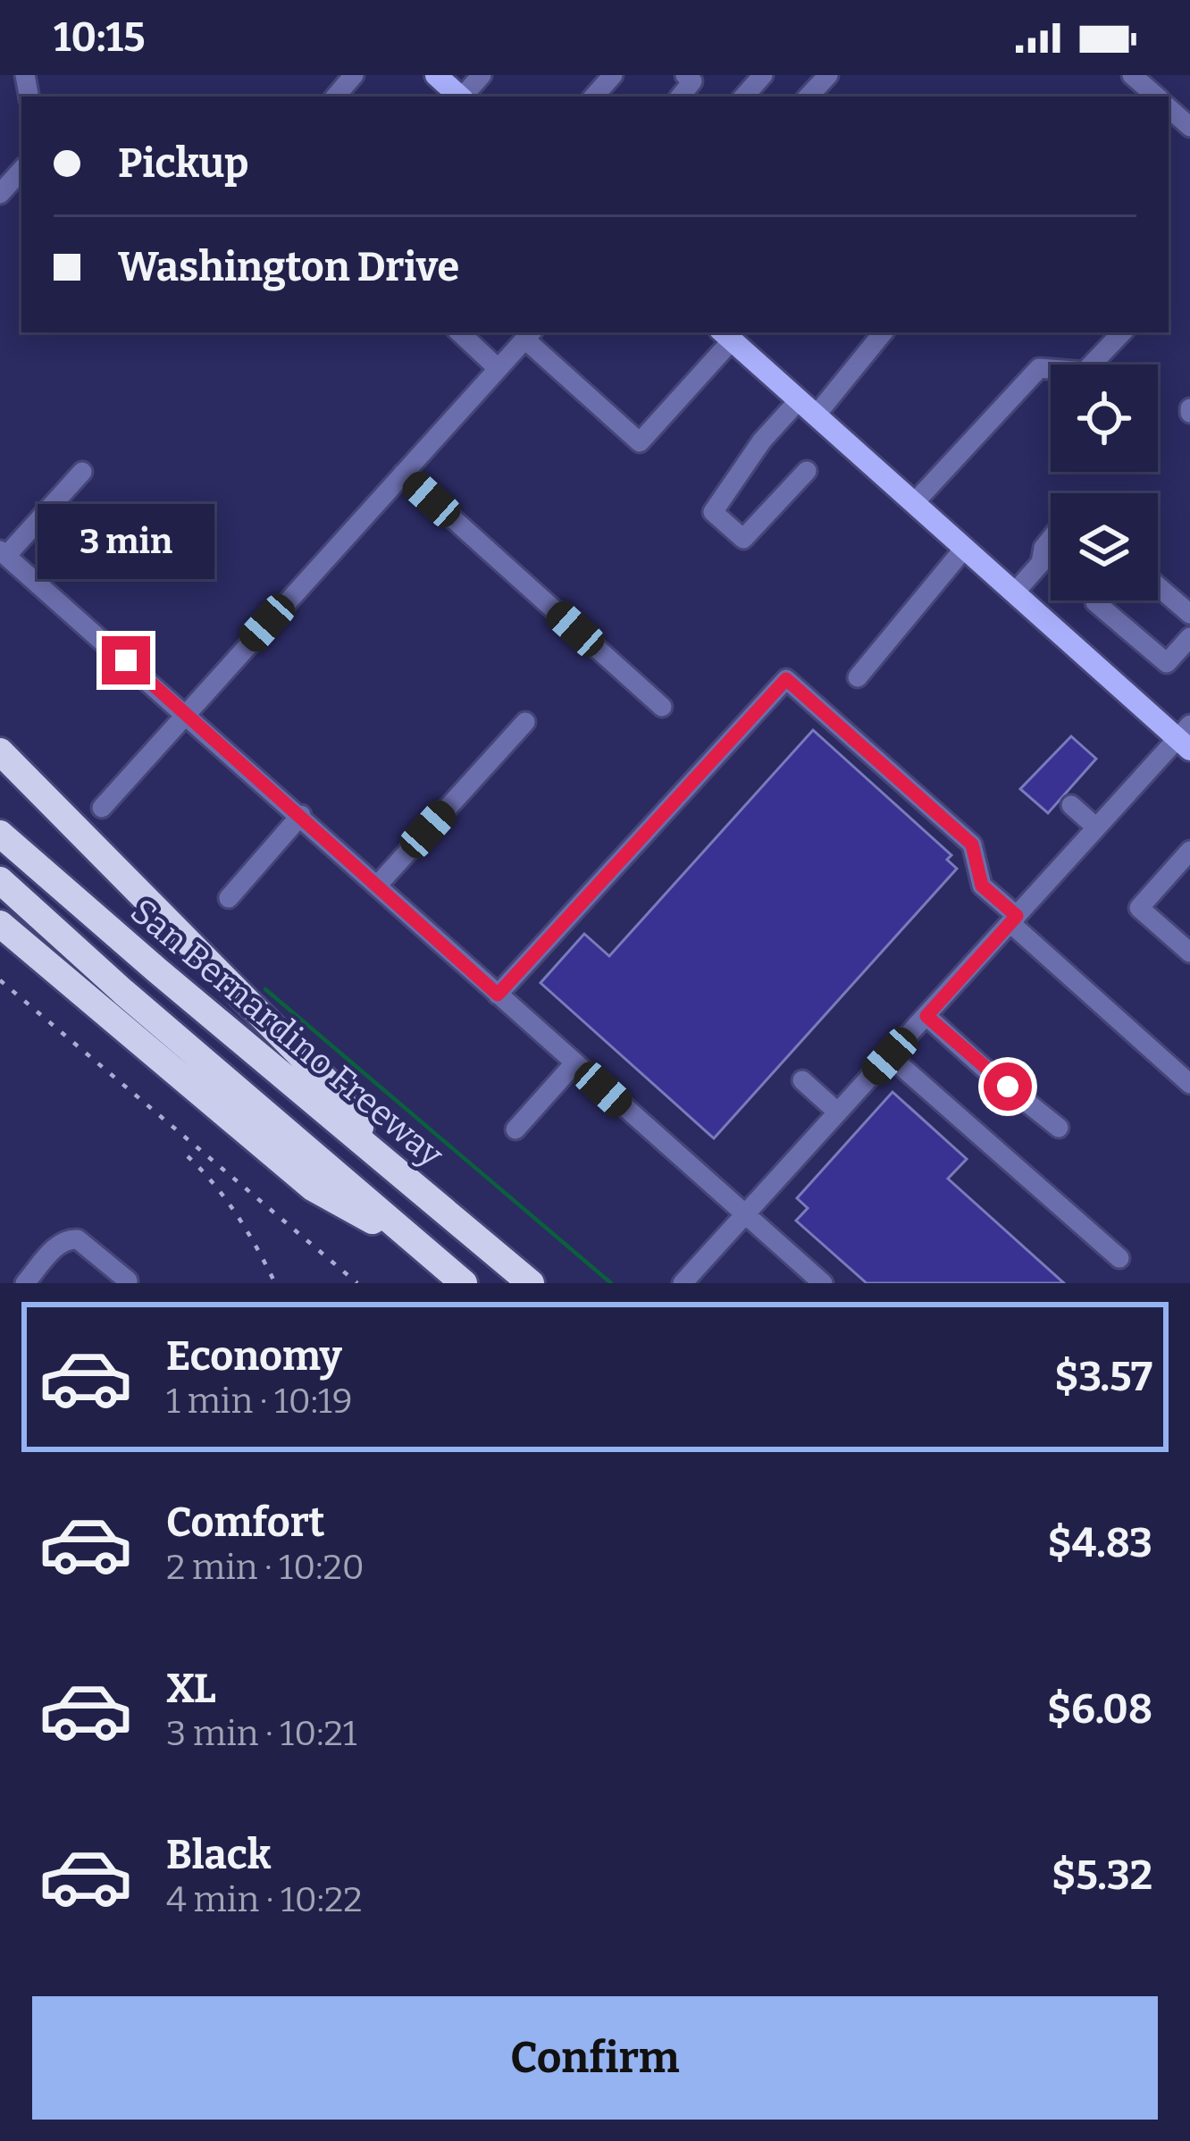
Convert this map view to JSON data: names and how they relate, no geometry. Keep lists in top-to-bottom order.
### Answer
{
  "streets": {
    "highway": ["San Bernardino Freeway"]
  },
  "page": {
    "status": "10:15",
    "banner": ["Pickup", "Washington Drive"],
    "bubble": "3 min",
    "list": [
      {
        "name": "Economy",
        "note": "1 min · 10:19",
        "value": "$3.57"
      },
      {
        "name": "Comfort",
        "note": "2 min · 10:20",
        "value": "$4.83"
      },
      {
        "name": "XL",
        "note": "3 min · 10:21",
        "value": "$6.08"
      },
      {
        "name": "Black",
        "note": "4 min · 10:22",
        "value": "$5.32"
      }
    ],
    "buttons": "Confirm"
  }
}
